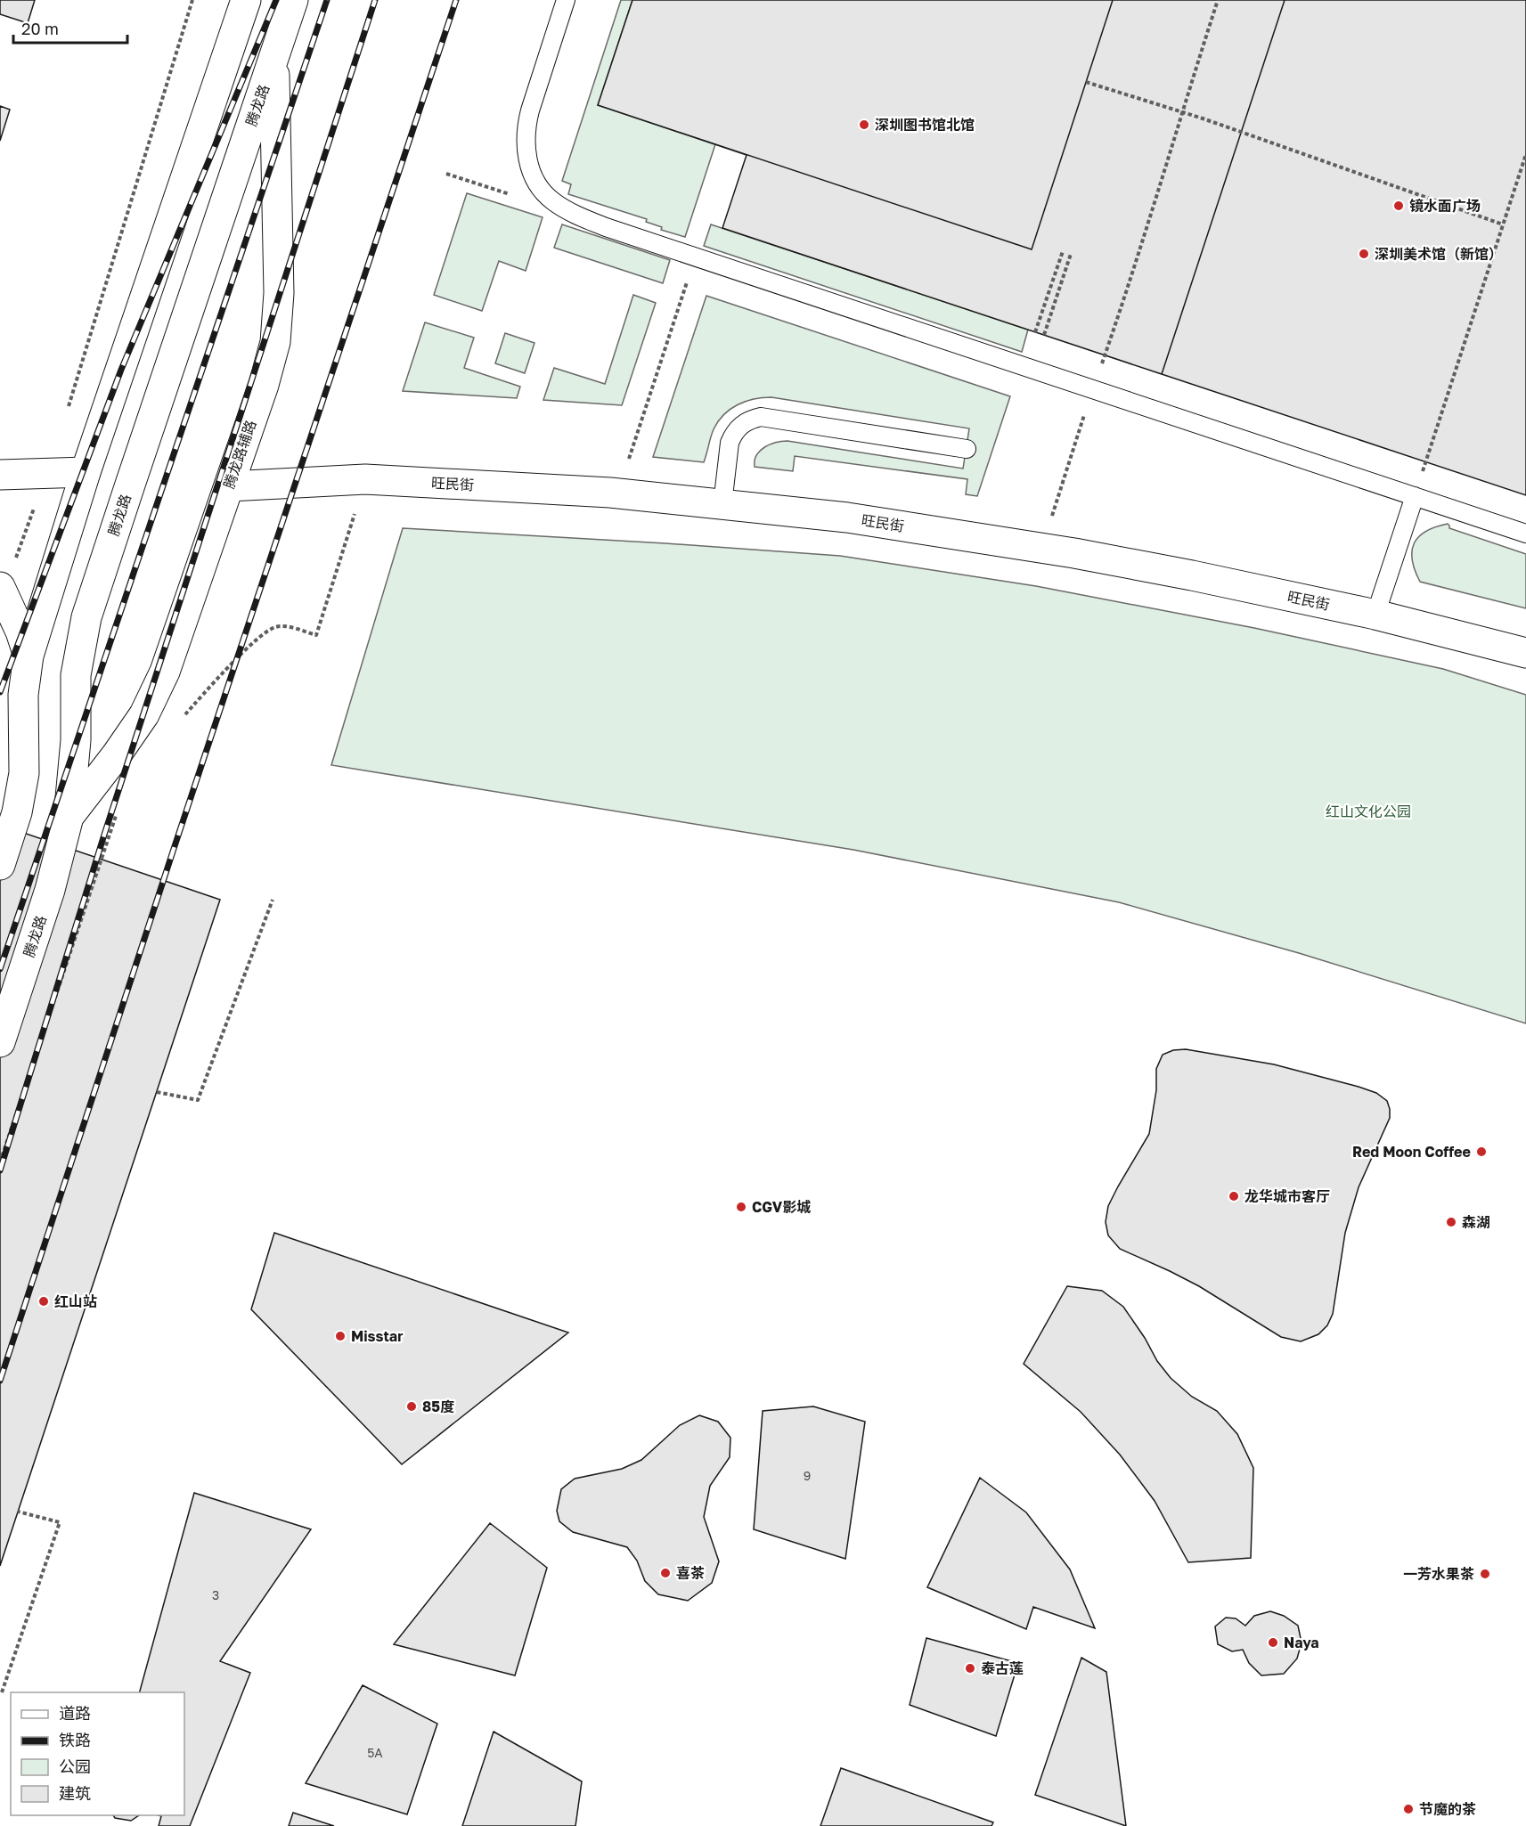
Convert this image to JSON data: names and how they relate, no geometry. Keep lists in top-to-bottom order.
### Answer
{
  "streets": {
    "street": ["腾龙路", "腾龙路辅路", "旺民街"]
  },
  "crossings": [
    ["腾龙路", "腾龙路辅路"],
    ["腾龙路辅路", "旺民街"]
  ],
  "parks": ["红山文化公园"],
  "places": [
    "深圳图书馆北馆",
    "镜水面广场",
    "深圳美术馆（新馆）",
    "Red Moon Coffee",
    "龙华城市客厅",
    "CGV影城",
    "森湖",
    "红山站",
    "Misstar",
    "85度",
    "喜茶",
    "一芳水果茶",
    "Naya",
    "泰古莲",
    "节魔的茶"
  ],
  "house_numbers": ["9", "3", "5A"],
  "legend": [
    "道路",
    "铁路",
    "公园",
    "建筑"
  ],
  "scale_bar": "20 m"
}
